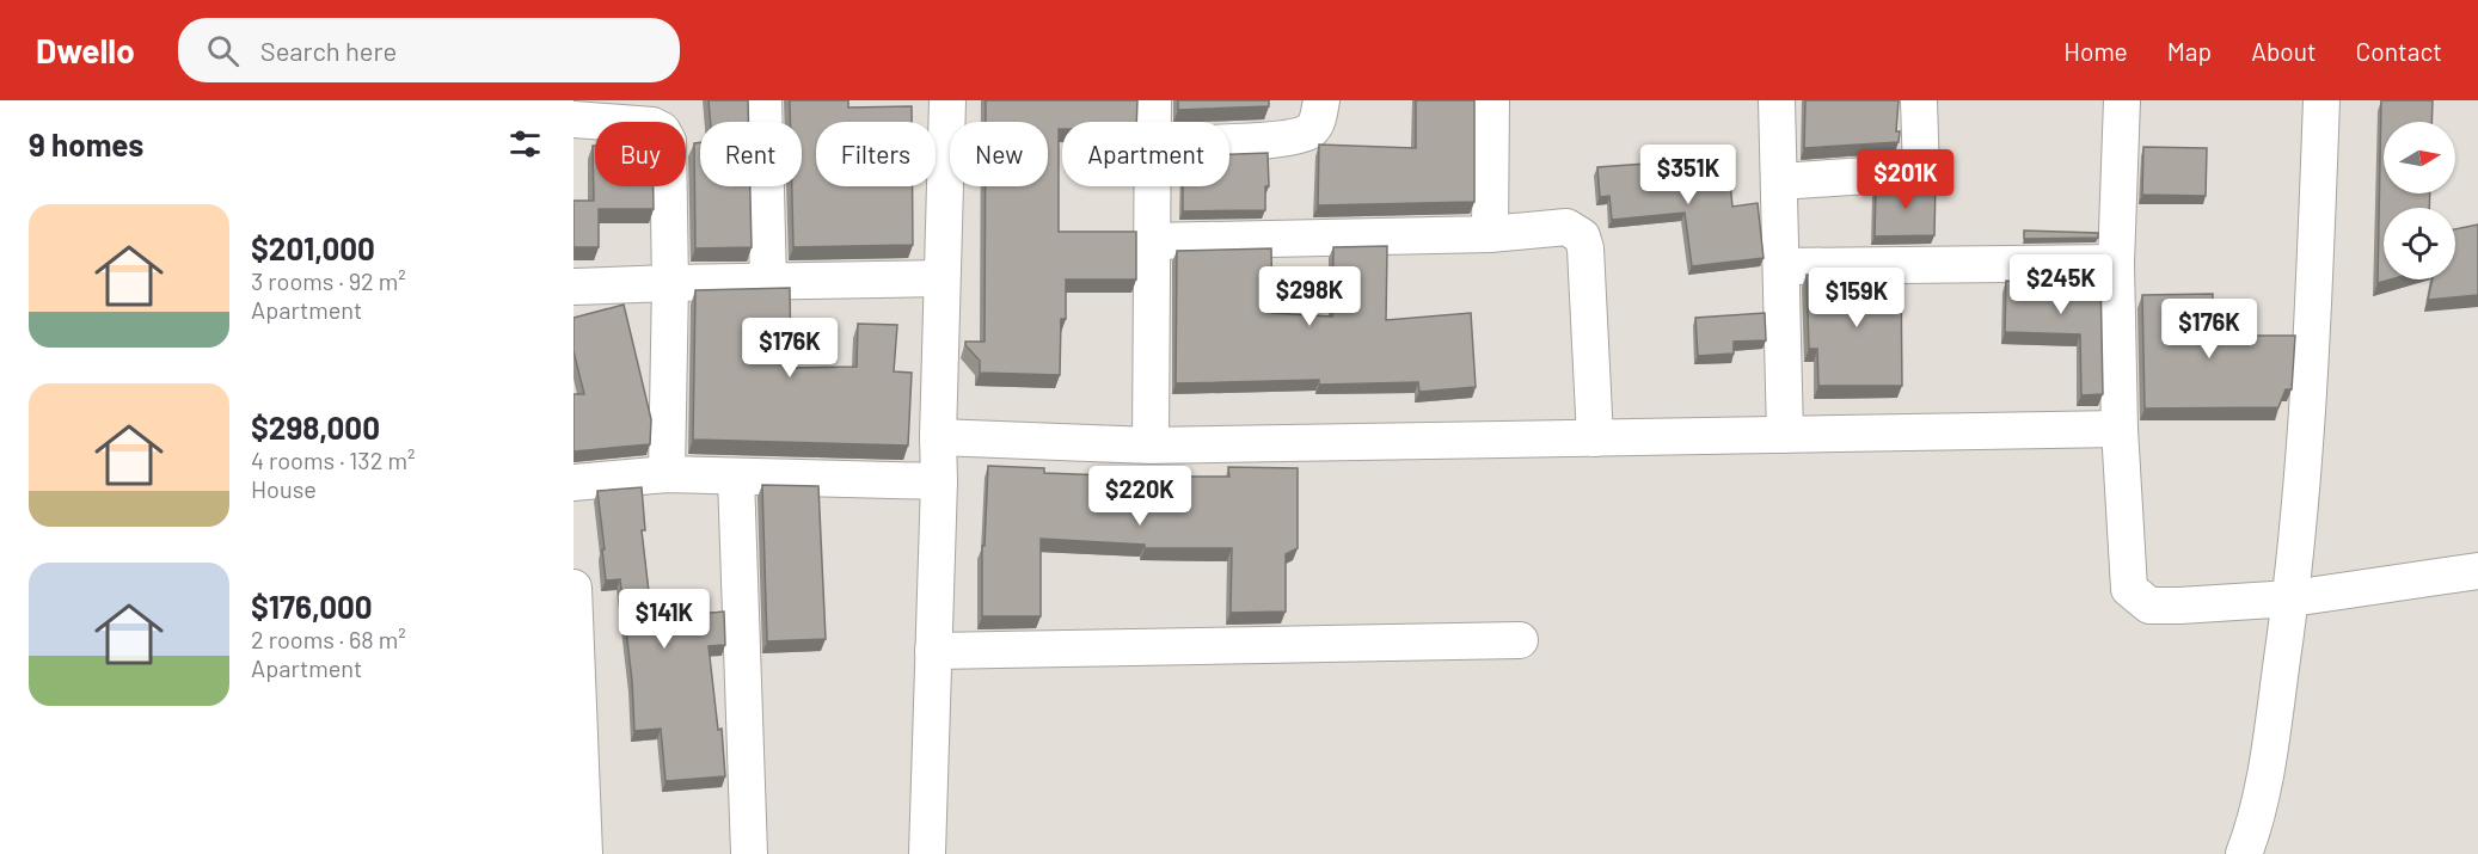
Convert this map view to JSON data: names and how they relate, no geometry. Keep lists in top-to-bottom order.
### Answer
{
  "north": "right",
  "page": {
    "header": "Dwello",
    "search": "Search here",
    "nav": [
      "Home",
      "Map",
      "About",
      "Contact"
    ],
    "heading": "9 homes",
    "chip": [
      "Buy",
      "Rent",
      "Filters",
      "New",
      "Apartment"
    ],
    "price": [
      "$351K",
      "$201K",
      "$245K",
      "$298K",
      "$159K",
      "$176K",
      "$176K",
      "$220K",
      "$141K"
    ],
    "list": [
      {
        "name": "$201,000",
        "note": "3 rooms · 92 m² · Apartment"
      },
      {
        "name": "$298,000",
        "note": "4 rooms · 132 m² · House"
      },
      {
        "name": "$176,000",
        "note": "2 rooms · 68 m² · Apartment"
      }
    ]
  }
}
